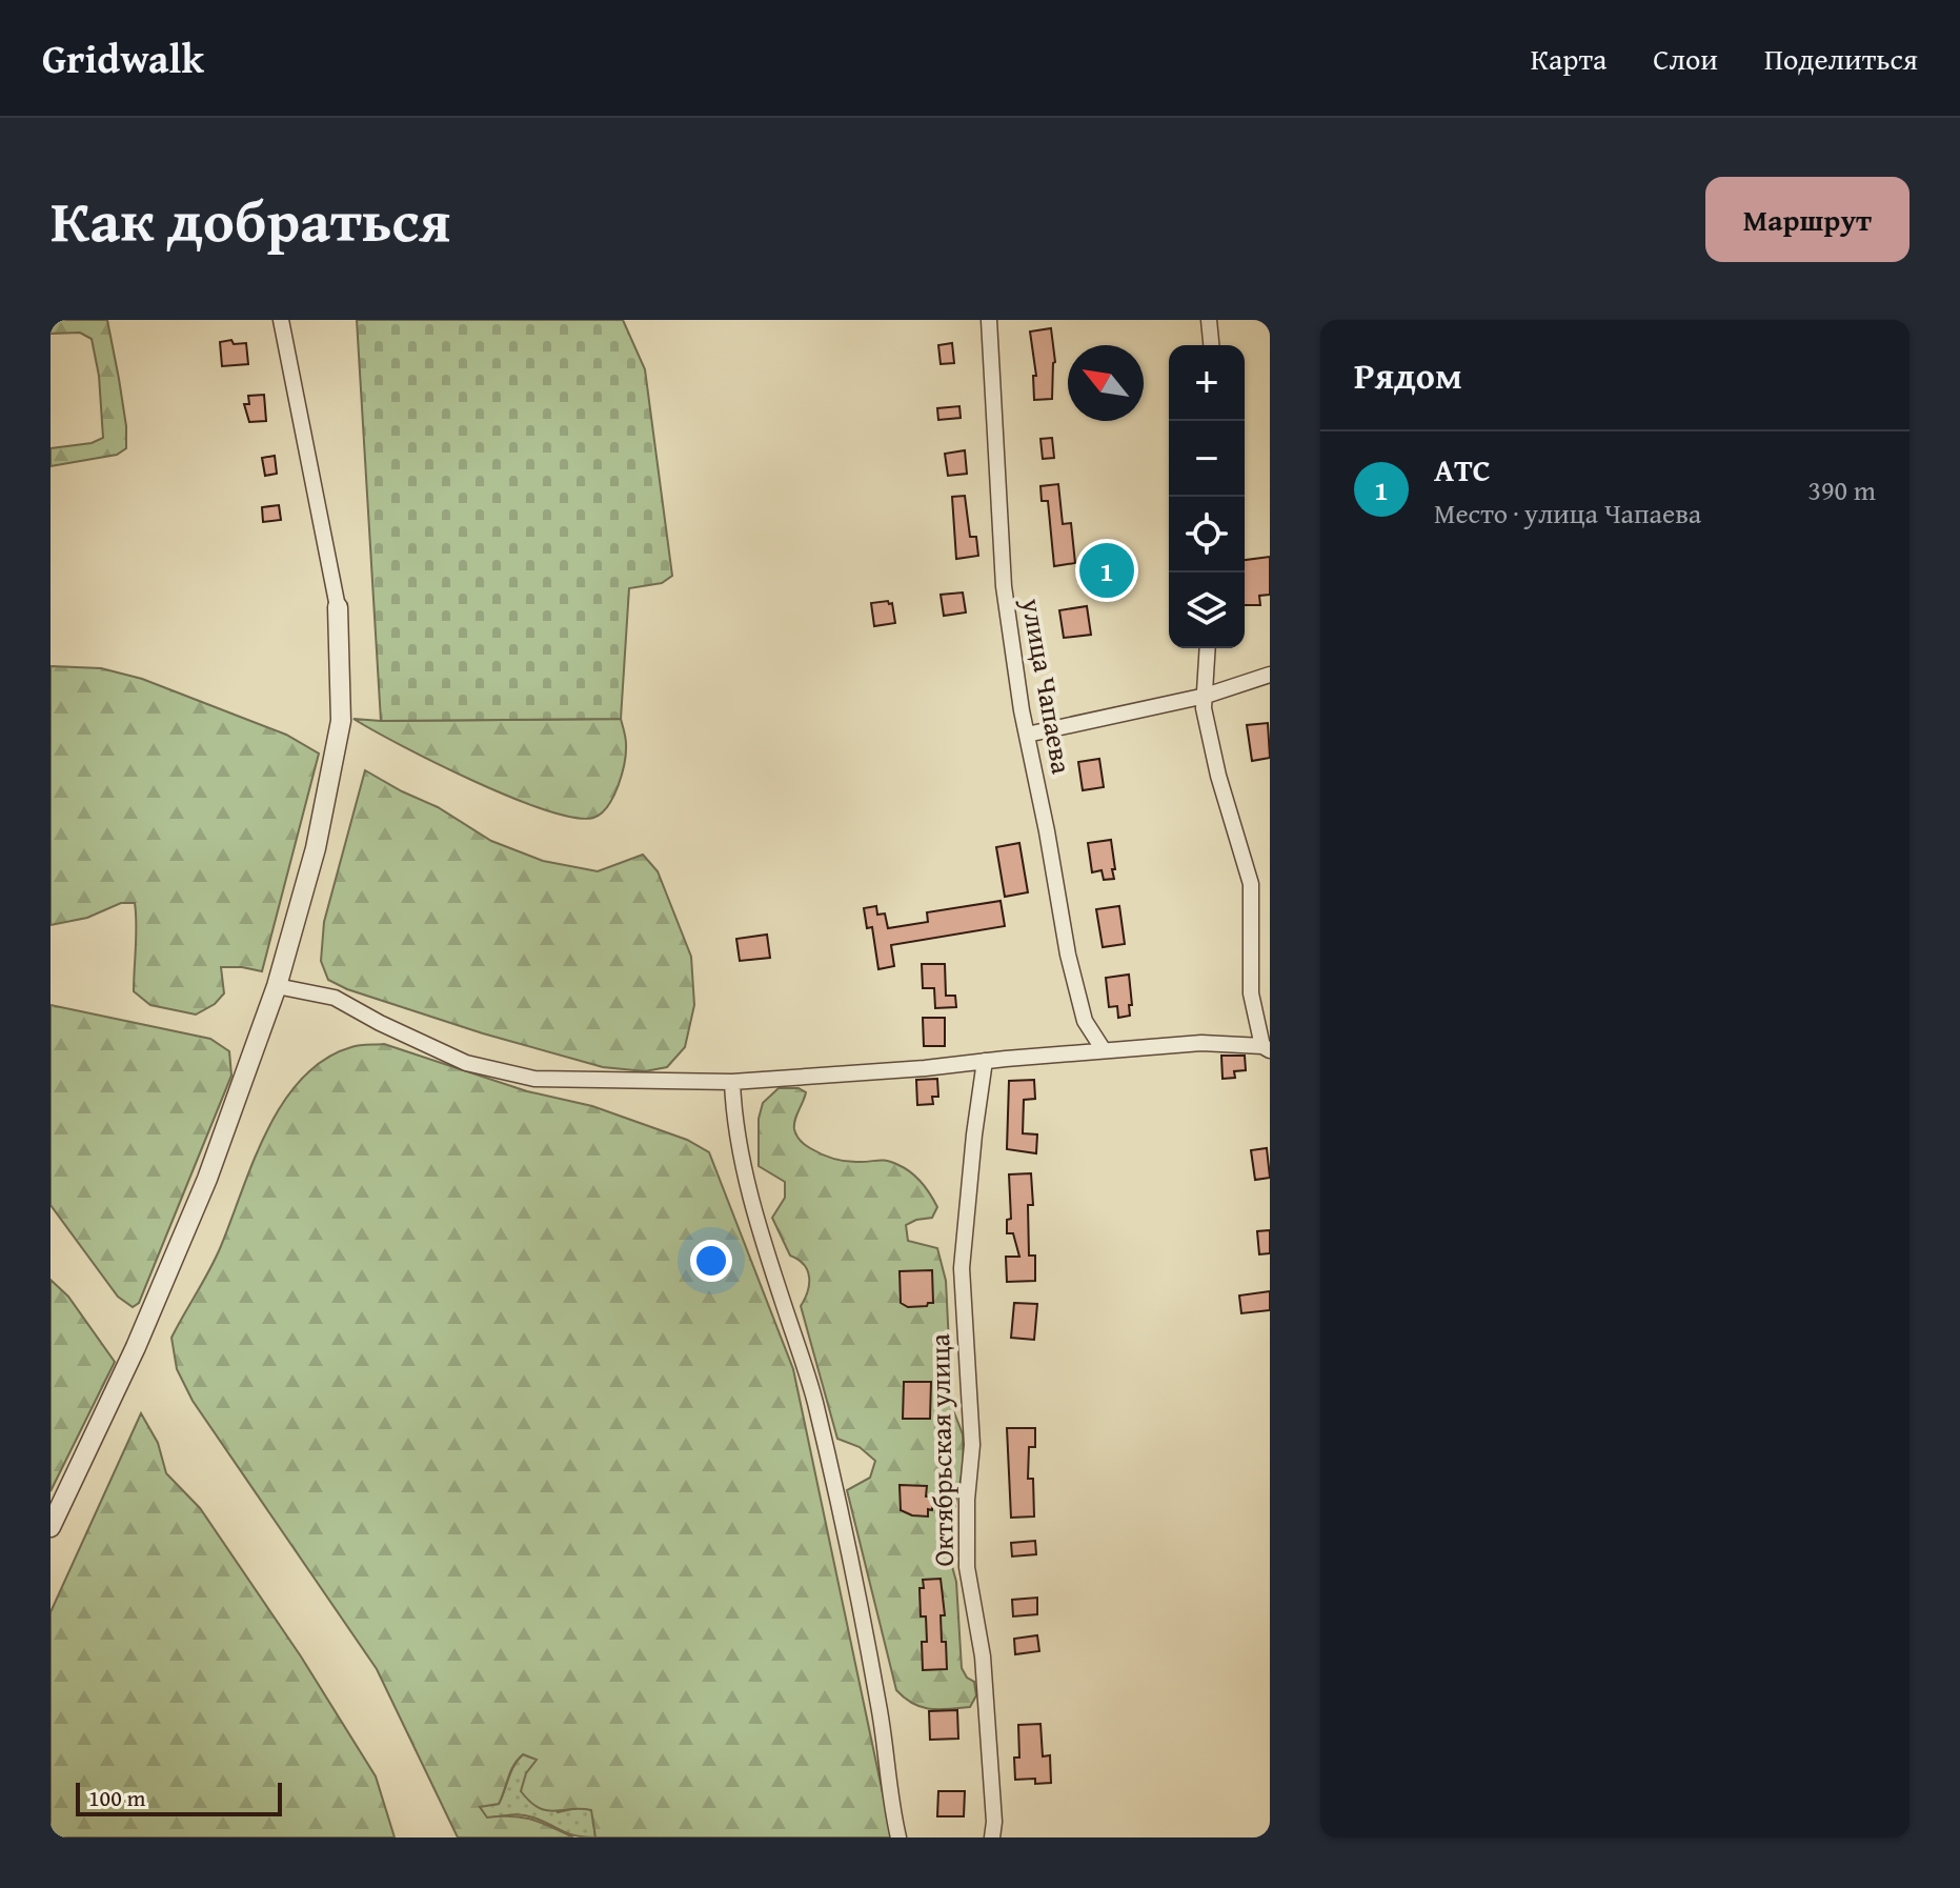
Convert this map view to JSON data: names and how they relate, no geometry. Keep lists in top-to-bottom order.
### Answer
{
  "streets": {
    "street": ["улица Чапаева", "Октябрьская улица"]
  },
  "scale_bar": "100 m",
  "north": "top left",
  "page": {
    "header": "Gridwalk",
    "nav": ["Карта", "Слои", "Поделиться"],
    "title": "Как добраться",
    "buttons": "Маршрут",
    "heading": "Рядом",
    "map_buttons": ["+", "−"],
    "list": [
      {
        "mark": "1",
        "name": "АТС",
        "note": "Место · улица Чапаева",
        "value": "390 m"
      }
    ],
    "pins": "1",
    "scale": "100 m"
  }
}
